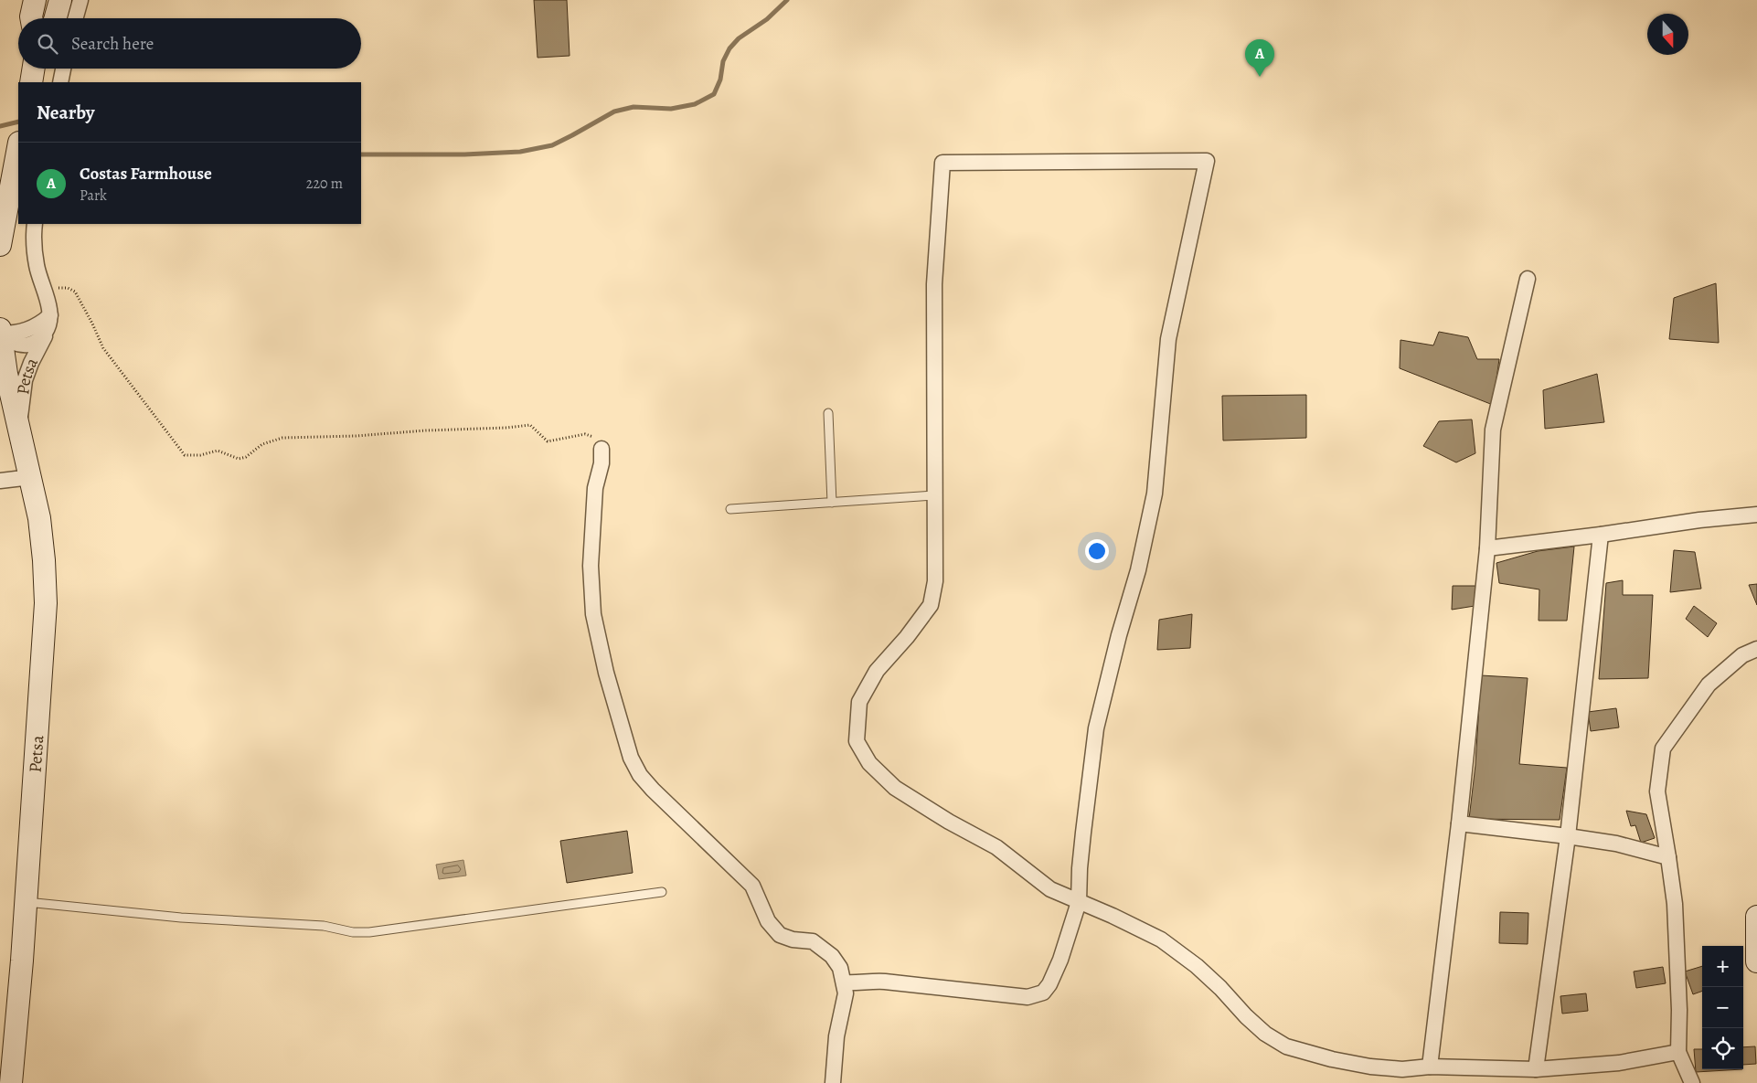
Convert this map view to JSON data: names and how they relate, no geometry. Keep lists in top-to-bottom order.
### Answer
{
  "streets": {
    "main road": ["Petsa"]
  },
  "north": "bottom",
  "page": {
    "search": "Search here",
    "pins": "A",
    "heading": "Nearby",
    "list": [
      {
        "mark": "A",
        "name": "Costas Farmhouse",
        "note": "Park",
        "value": "220 m"
      }
    ],
    "map_buttons": ["+", "−"]
  }
}
